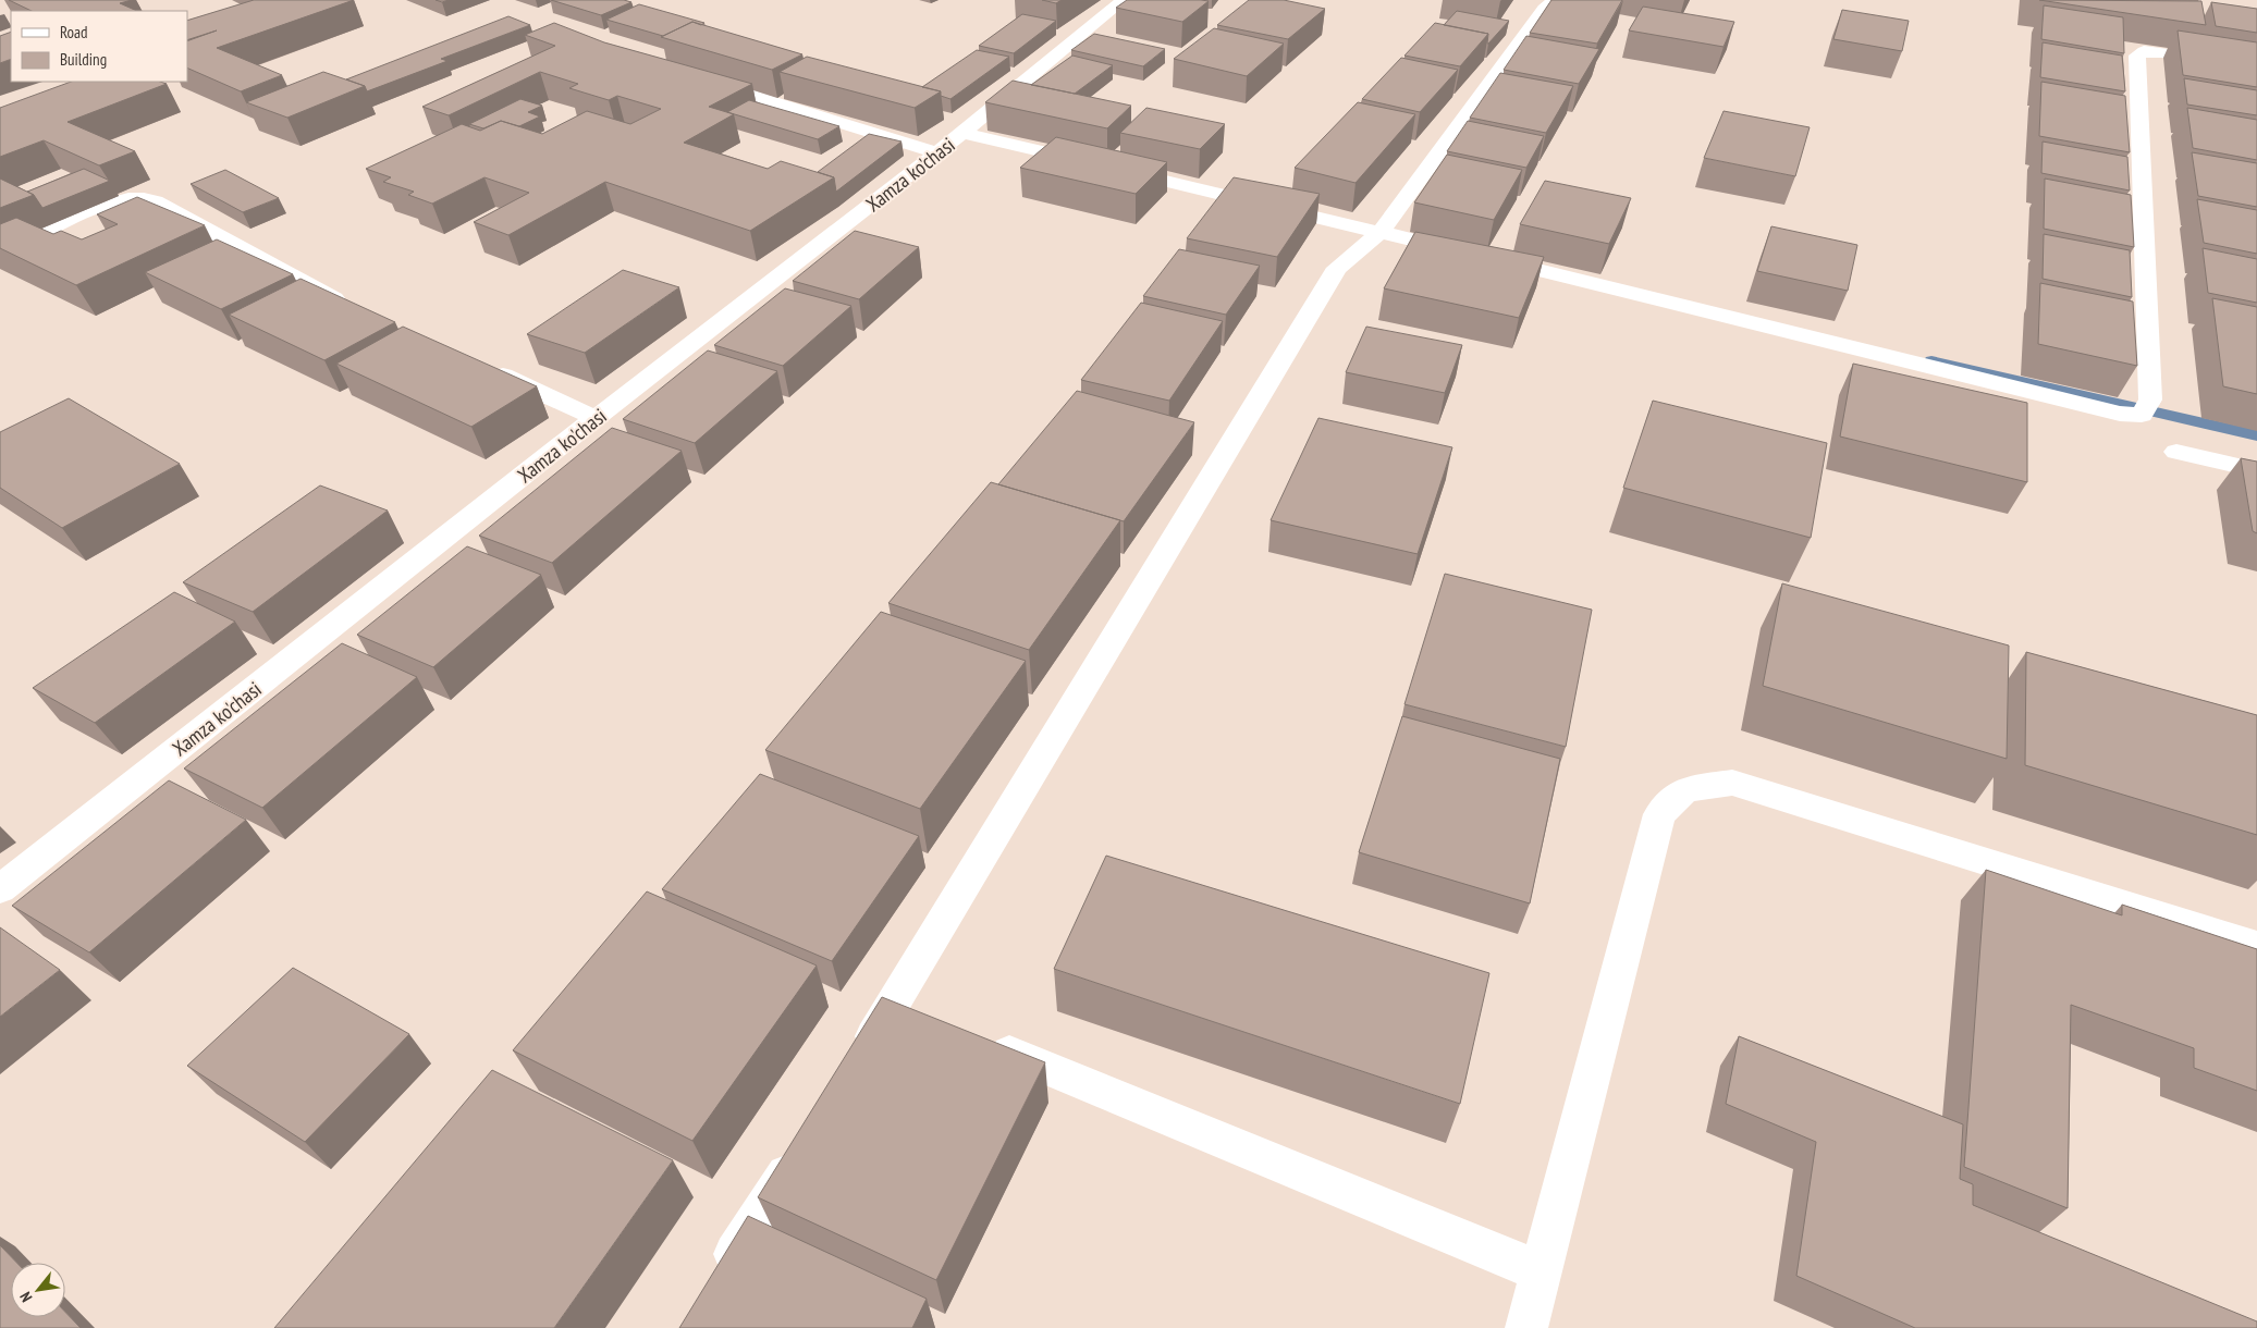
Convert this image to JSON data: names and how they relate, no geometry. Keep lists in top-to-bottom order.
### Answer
{
  "streets": {
    "street": ["Xamza ko'chasi"]
  },
  "legend": ["Road", "Building"],
  "north": "bottom left"
}
